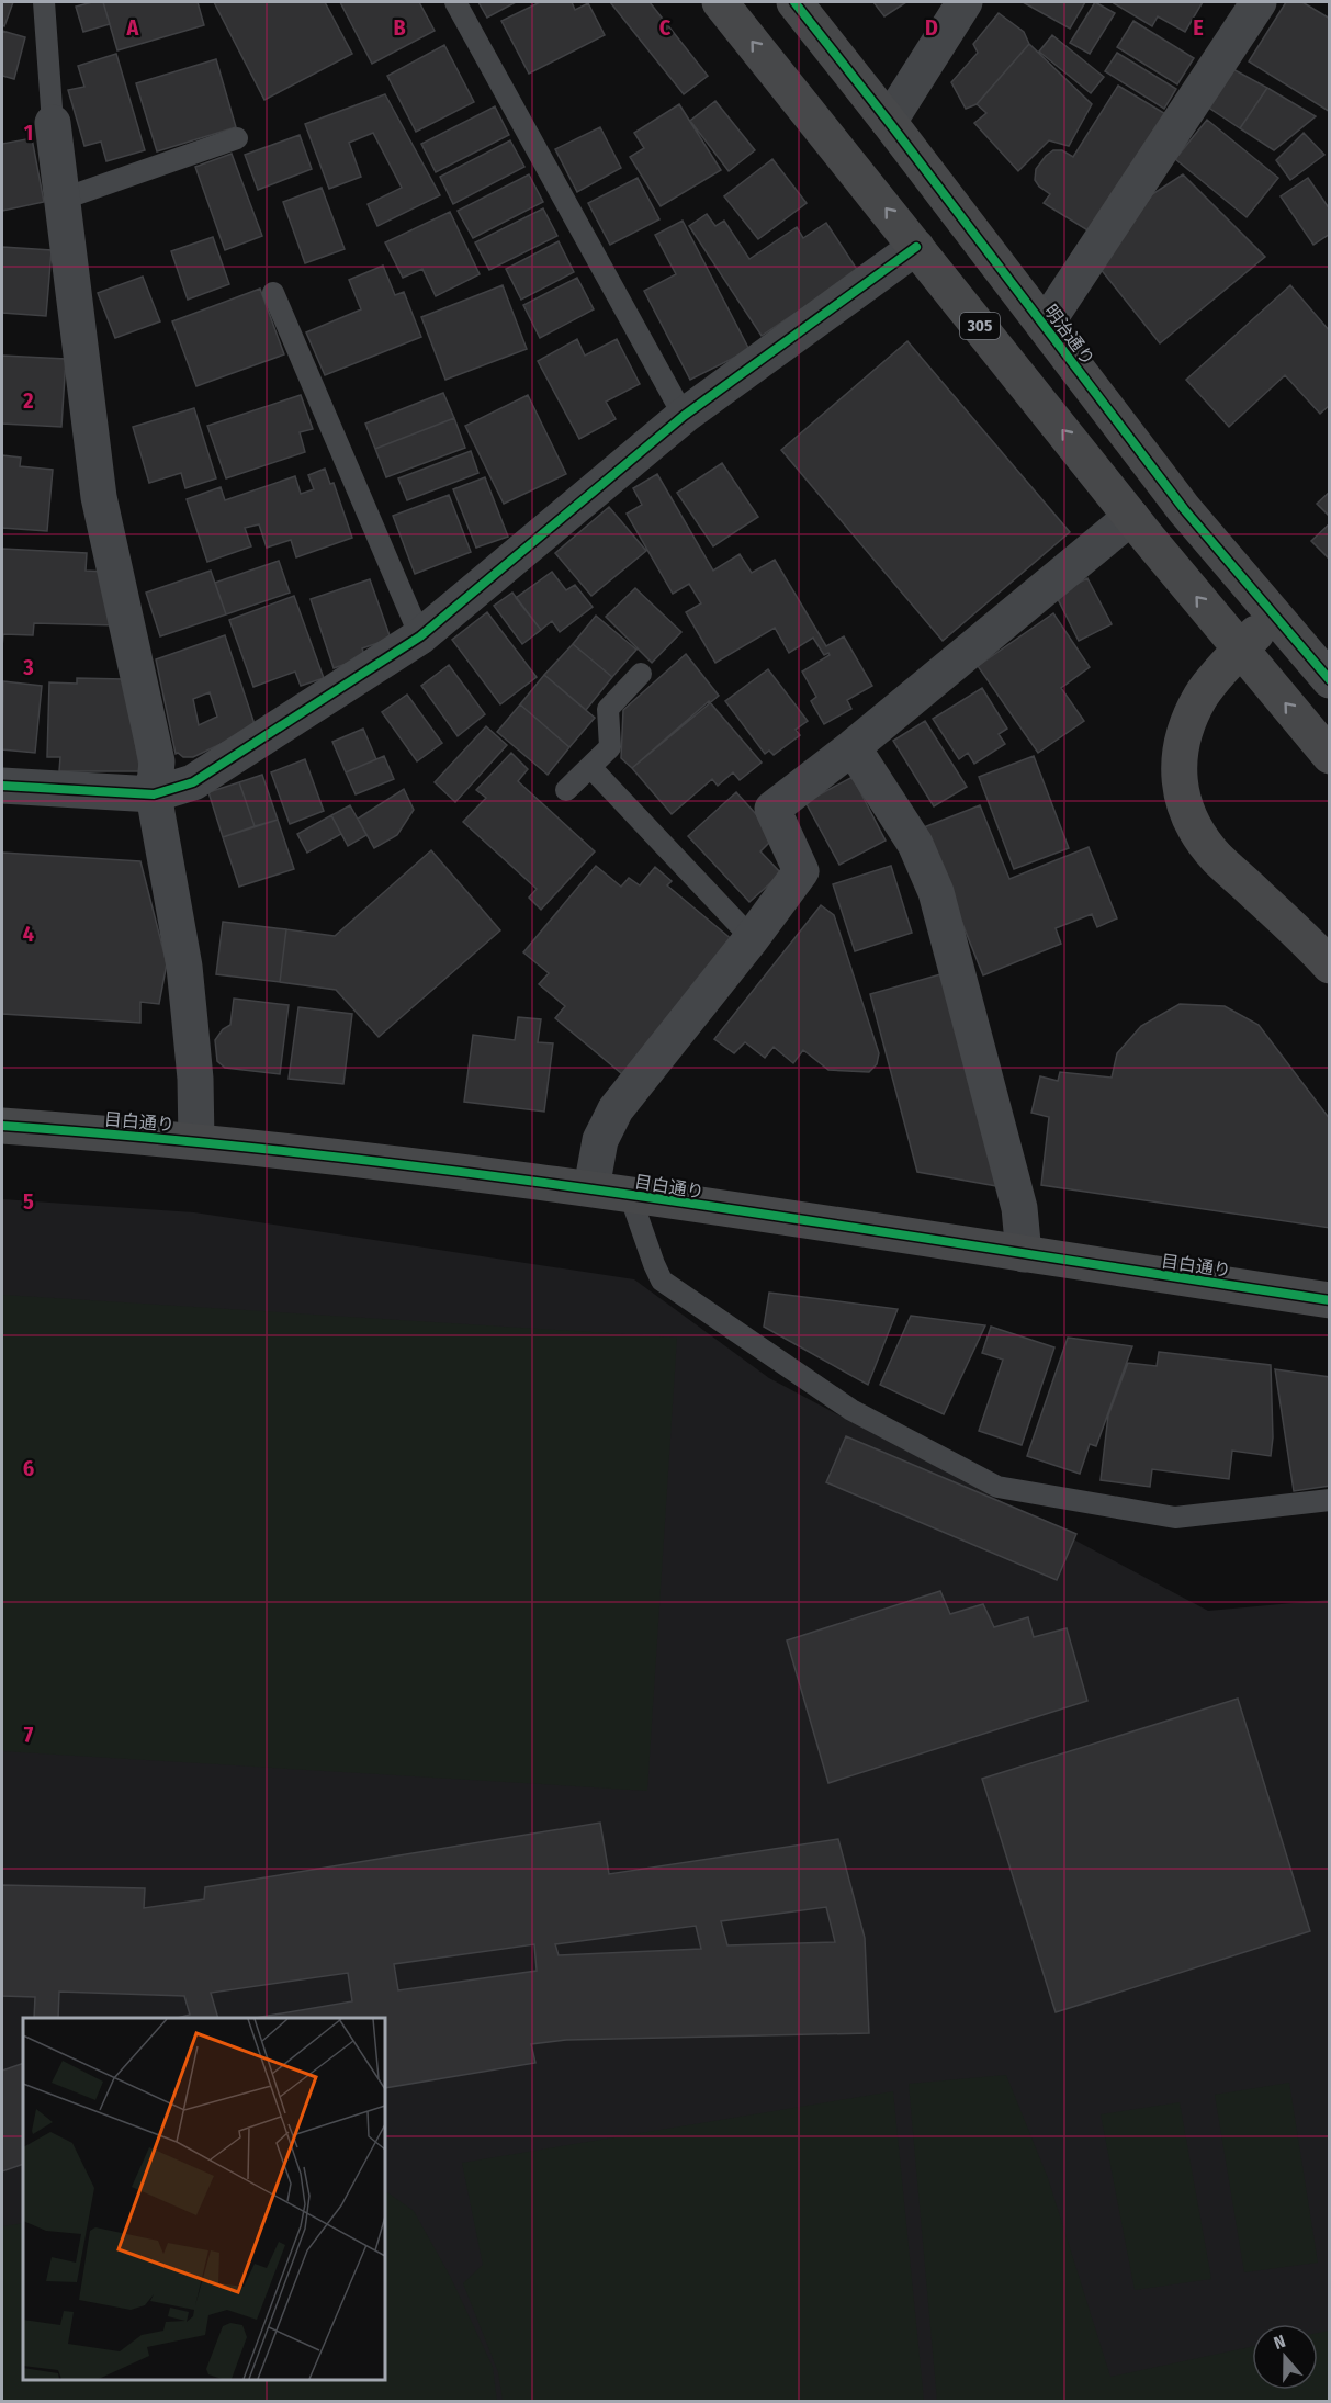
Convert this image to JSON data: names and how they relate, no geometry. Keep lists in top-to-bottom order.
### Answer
{
  "streets": {
    "main road": ["305", "明治通り", "目白通り"]
  },
  "north": "top",
  "grid": {
    "columns": [
      "A",
      "B",
      "C",
      "D",
      "E"
    ],
    "rows": [
      "1",
      "2",
      "3",
      "4",
      "5",
      "6",
      "7"
    ]
  }
}
